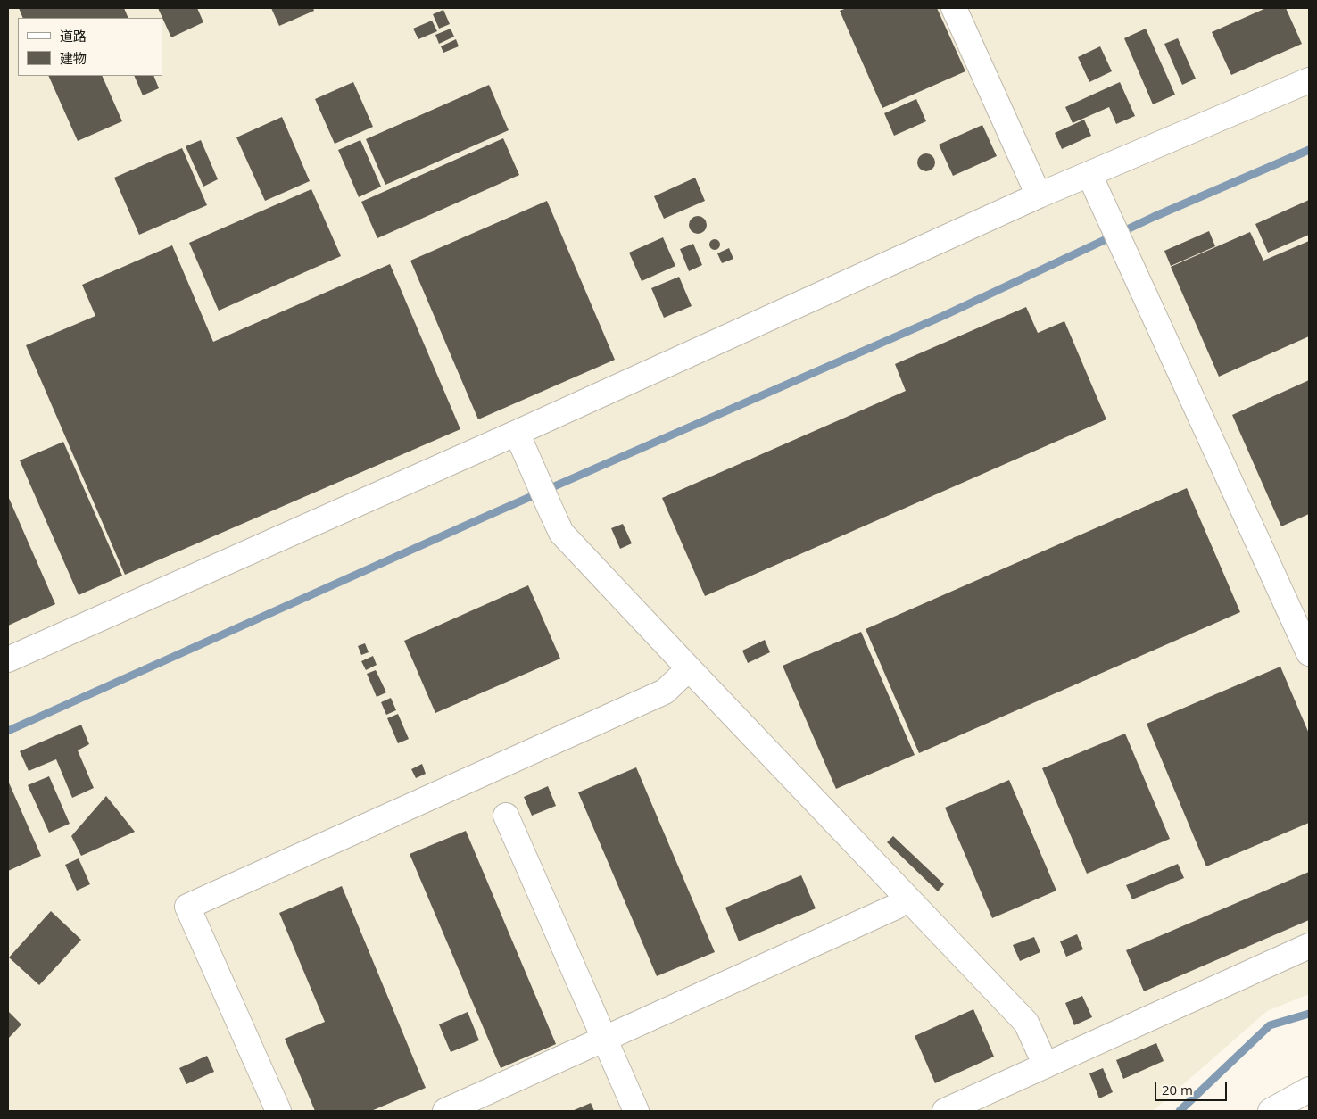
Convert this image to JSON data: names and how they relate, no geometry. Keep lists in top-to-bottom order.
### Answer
{
  "legend": ["道路", "建物"],
  "scale_bar": "20 m"
}
